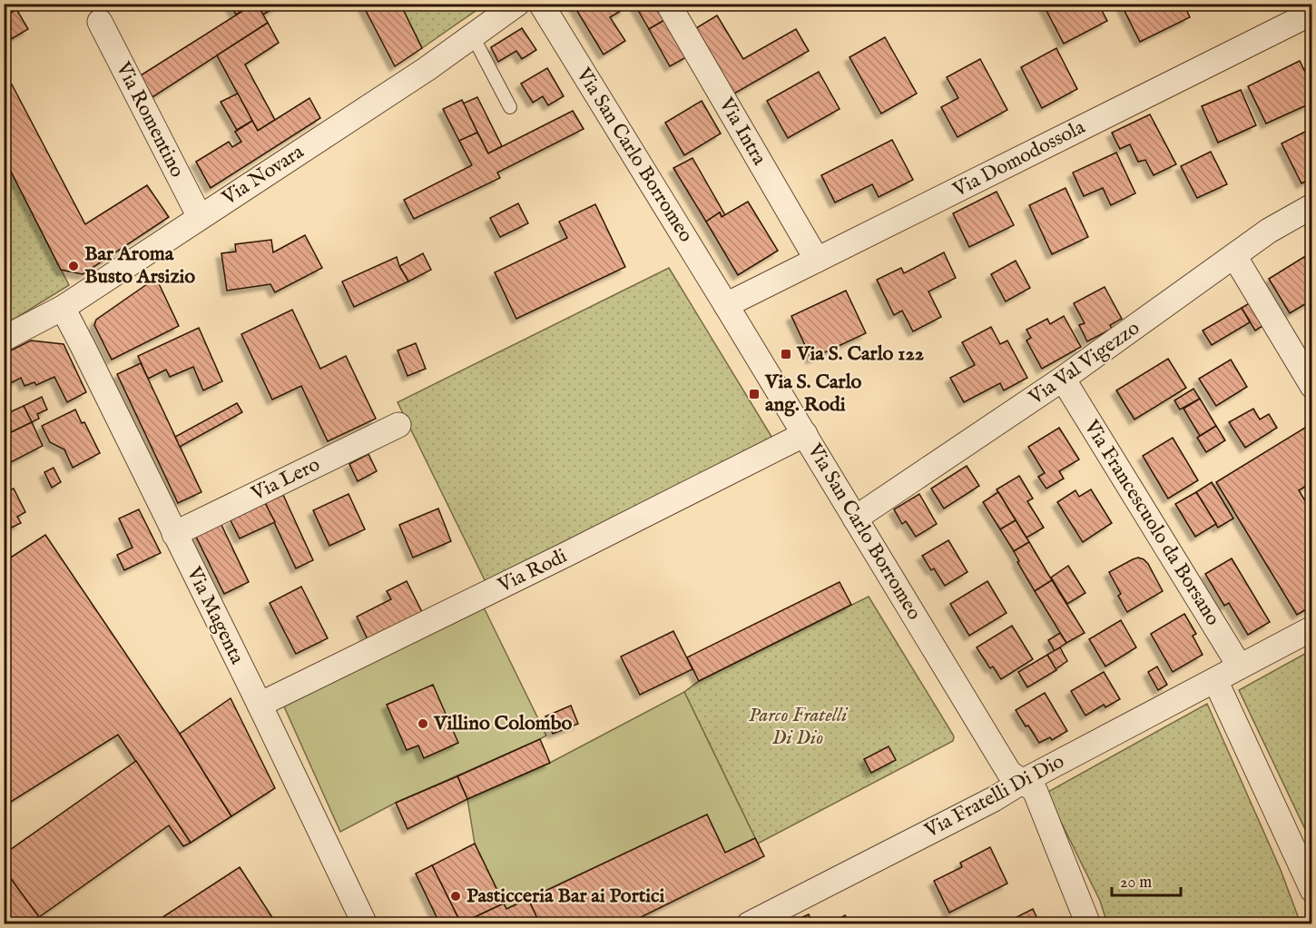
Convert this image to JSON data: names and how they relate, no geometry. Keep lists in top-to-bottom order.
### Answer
{
  "streets": {
    "street": [
      "Via Romentino",
      "Via Intra",
      "Via San Carlo Borromeo",
      "Via Domodossola",
      "Via Novara",
      "Via Val Vigezzo",
      "Via Lero",
      "Via Francescuolo da Borsano",
      "Via Rodi",
      "Via Magenta",
      "Via Fratelli Di Dio"
    ]
  },
  "crossings": [
    ["Via Romentino", "Via Novara"],
    ["Via Intra", "Via Domodossola"],
    ["Via San Carlo Borromeo", "Via Domodossola"],
    ["Via San Carlo Borromeo", "Via Val Vigezzo"],
    ["Via San Carlo Borromeo", "Via Rodi"],
    ["Via San Carlo Borromeo", "Via Fratelli Di Dio"],
    ["Via Novara", "Via Magenta"],
    ["Via Val Vigezzo", "Via Francescuolo da Borsano"],
    ["Via Lero", "Via Magenta"],
    ["Via Francescuolo da Borsano", "Via Fratelli Di Dio"],
    ["Via Rodi", "Via Magenta"]
  ],
  "parks": ["Parco Fratelli Di Dio"],
  "places": {
    "other": ["Bar Aroma Busto Arsizio", "Villino Colombo", "Pasticceria Bar ai Portici"],
    "transit": ["Via S. Carlo 122", "Via S. Carlo ang. Rodi"]
  },
  "scale_bar": "20 m"
}
